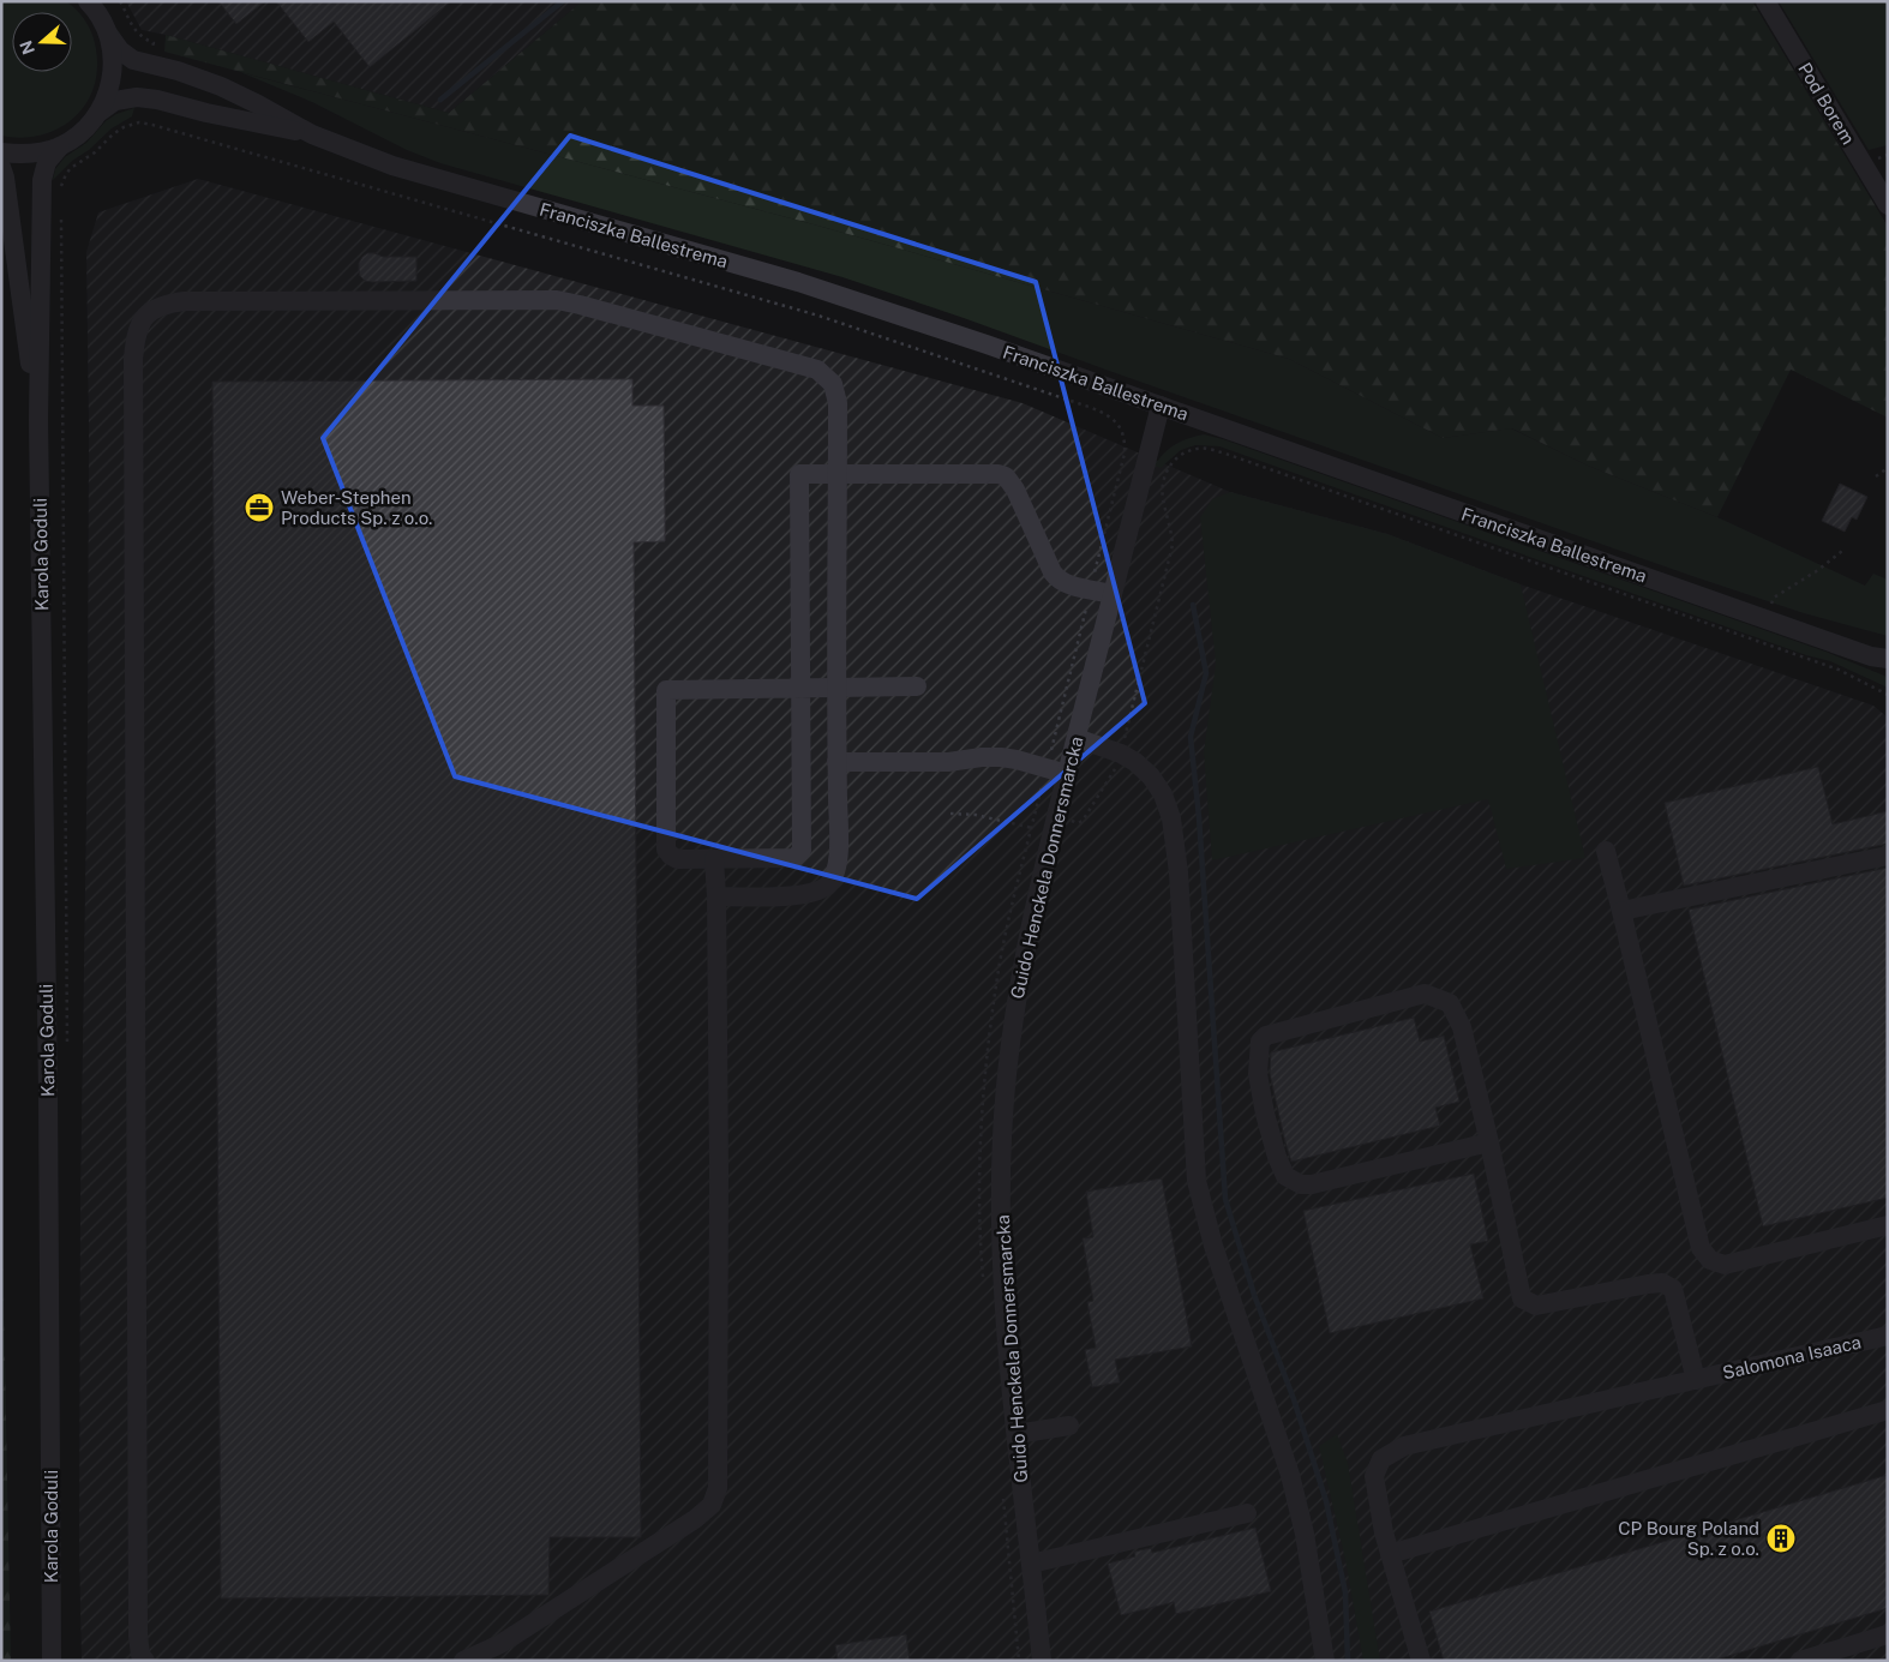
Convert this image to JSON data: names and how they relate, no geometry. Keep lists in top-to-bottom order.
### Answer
{
  "streets": {
    "street": [
      "Pod Borem",
      "Franciszka Ballestrema",
      "Karola Goduli",
      "Guido Henckela Donnersmarcka",
      "Salomona Isaaca"
    ]
  },
  "crossings": [
    ["Franciszka Ballestrema", "Guido Henckela Donnersmarcka"]
  ],
  "places": {
    "office": ["Weber-Stephen Products Sp. z o.o."],
    "building": ["CP Bourg Poland Sp. z o.o."]
  },
  "north": "left"
}
